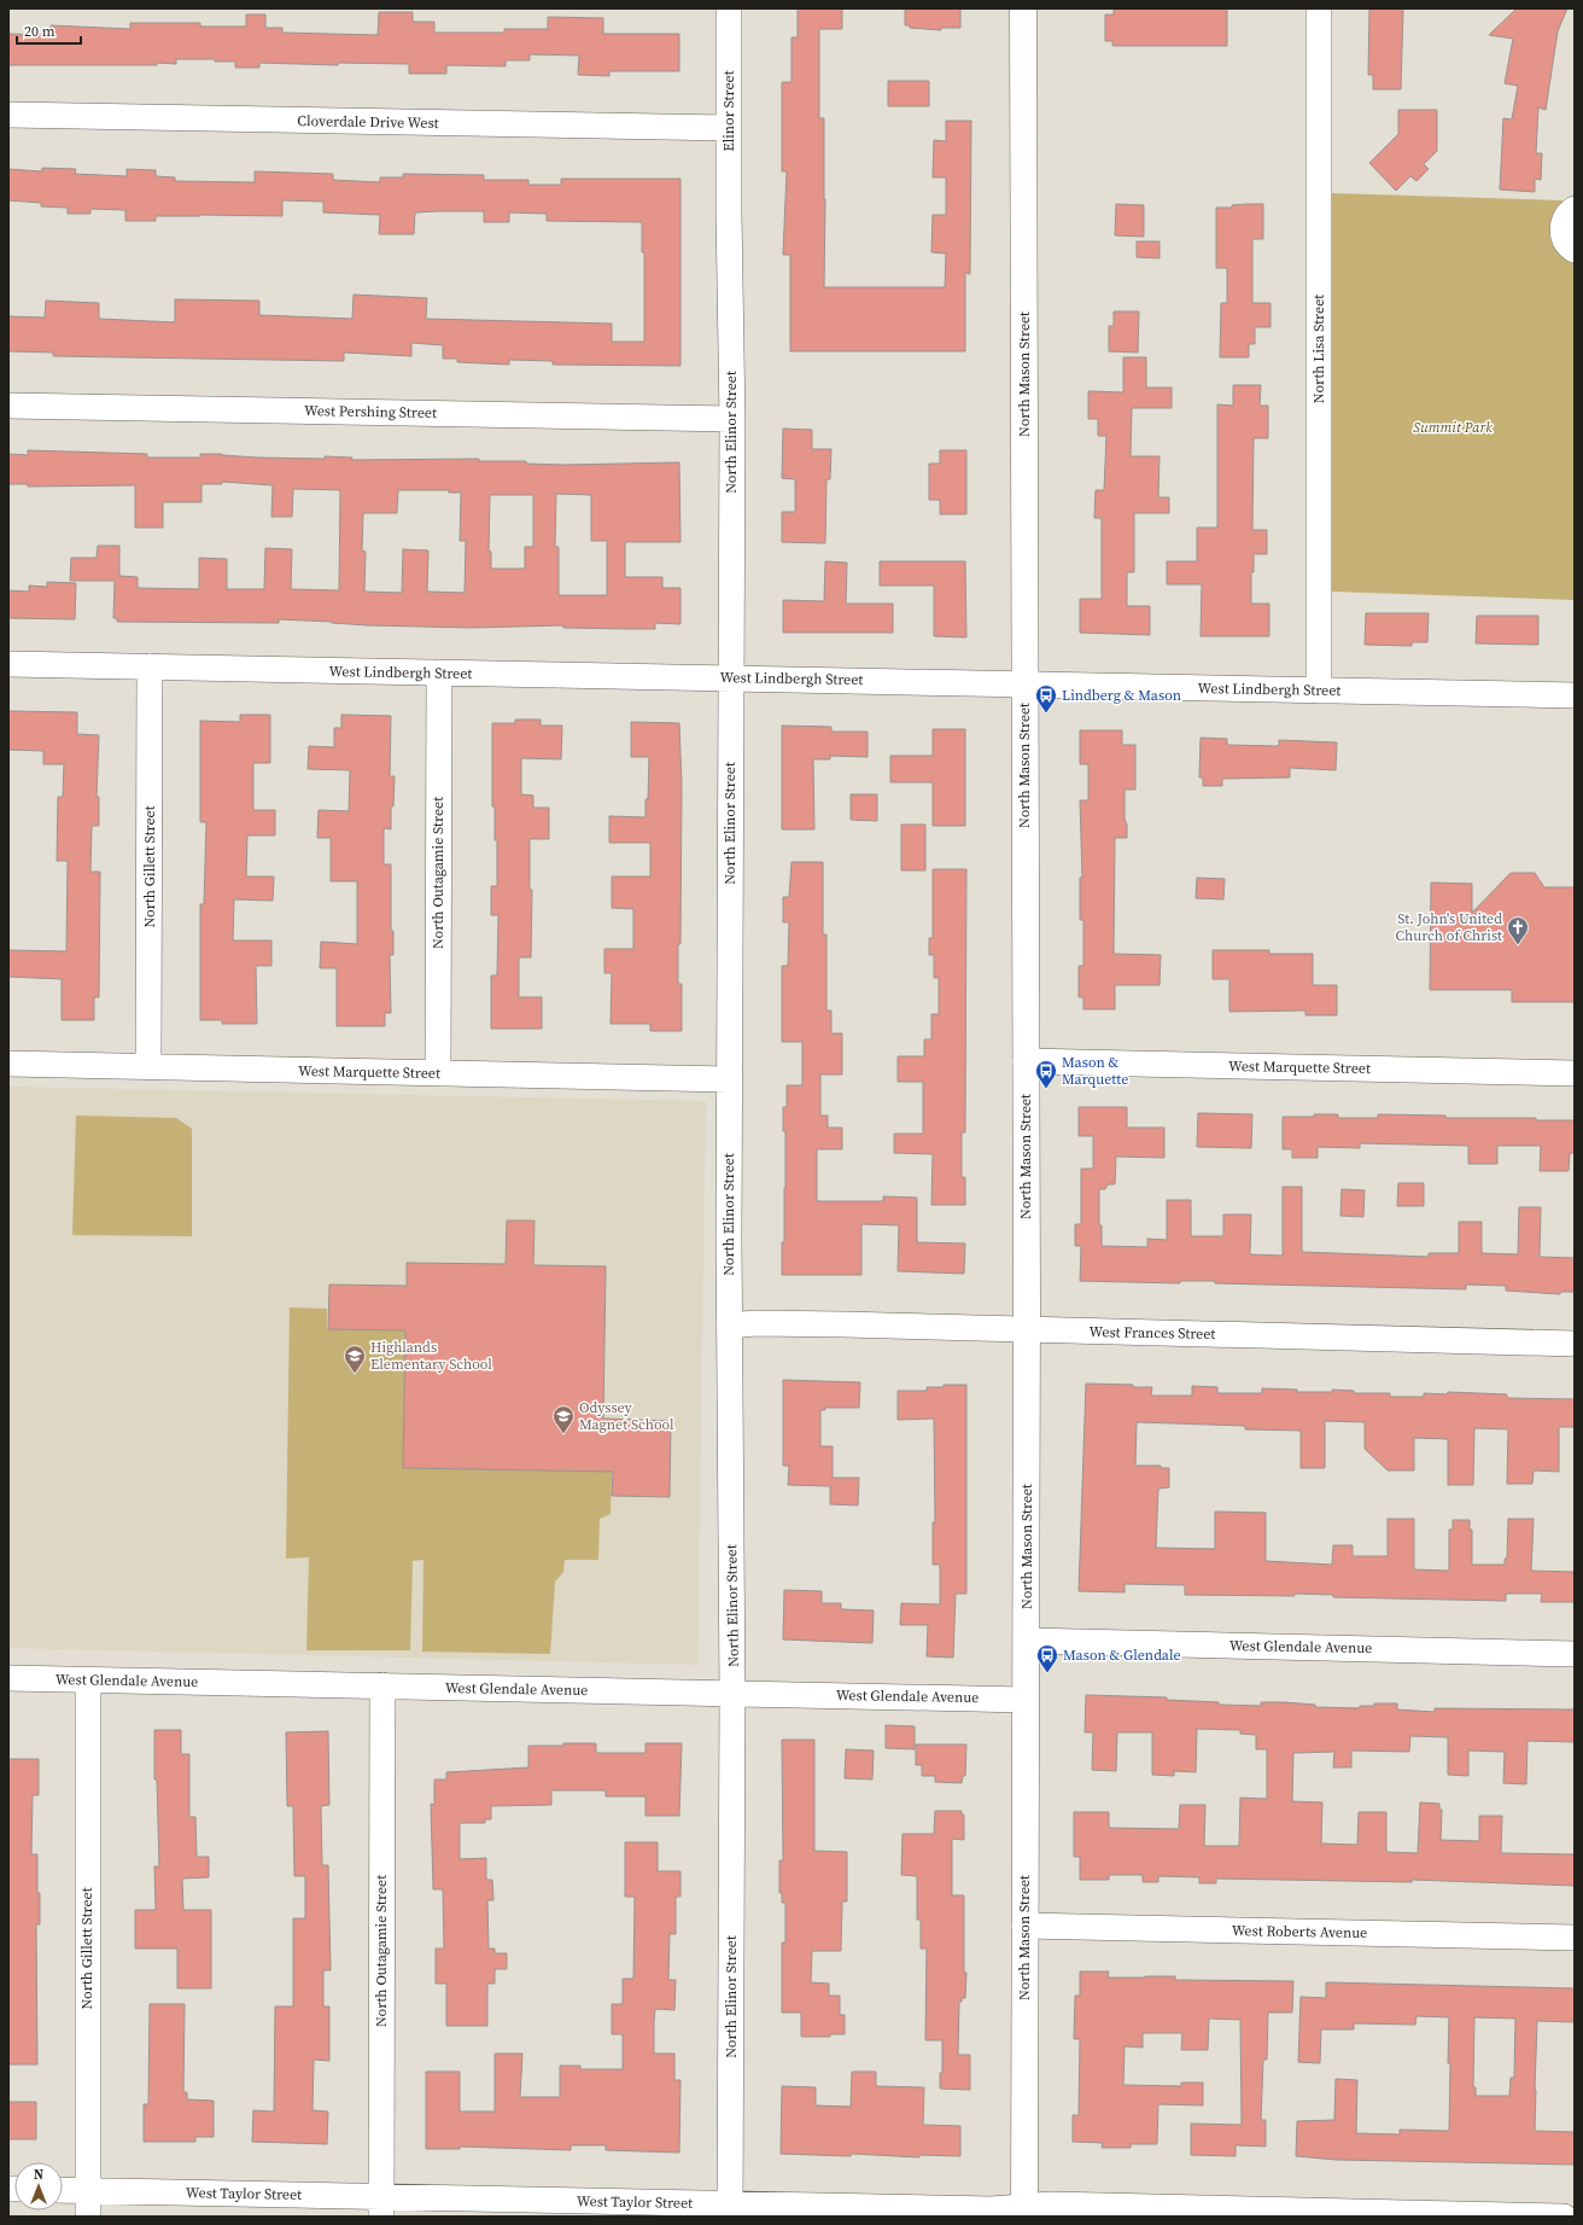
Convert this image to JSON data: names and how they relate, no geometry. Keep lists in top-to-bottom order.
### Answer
{
  "streets": {
    "main road": ["North Mason Street"],
    "street": [
      "Elinor Street",
      "Cloverdale Drive West",
      "North Lisa Street",
      "West Pershing Street",
      "North Elinor Street",
      "West Lindbergh Street",
      "North Gillett Street",
      "North Outagamie Street",
      "West Marquette Street",
      "West Frances Street",
      "West Glendale Avenue",
      "West Roberts Avenue",
      "West Taylor Street"
    ]
  },
  "crossings": [
    ["Elinor Street", "Cloverdale Drive West"],
    ["Elinor Street", "North Elinor Street"],
    ["North Lisa Street", "West Lindbergh Street"],
    ["North Mason Street", "West Lindbergh Street"],
    ["North Mason Street", "West Marquette Street"],
    ["North Mason Street", "West Frances Street"],
    ["North Mason Street", "West Glendale Avenue"],
    ["North Mason Street", "West Roberts Avenue"],
    ["North Mason Street", "West Taylor Street"],
    ["West Pershing Street", "North Elinor Street"],
    ["North Elinor Street", "West Lindbergh Street"],
    ["North Elinor Street", "West Marquette Street"],
    ["North Elinor Street", "West Frances Street"],
    ["North Elinor Street", "West Glendale Avenue"],
    ["North Elinor Street", "West Taylor Street"],
    ["West Lindbergh Street", "North Gillett Street"],
    ["West Lindbergh Street", "North Outagamie Street"],
    ["North Gillett Street", "West Marquette Street"],
    ["North Gillett Street", "West Glendale Avenue"],
    ["North Gillett Street", "West Taylor Street"],
    ["North Outagamie Street", "West Marquette Street"],
    ["North Outagamie Street", "West Glendale Avenue"],
    ["North Outagamie Street", "West Taylor Street"]
  ],
  "parks": ["Summit Park"],
  "places": {
    "bus stop": ["Lindberg & Mason", "Mason & Marquette", "Mason & Glendale"],
    "church": ["St. John's United Church of Christ"],
    "school or university": ["Highlands Elementary School", "Odyssey Magnet School"]
  },
  "scale_bar": "20 m",
  "north": "top"
}
